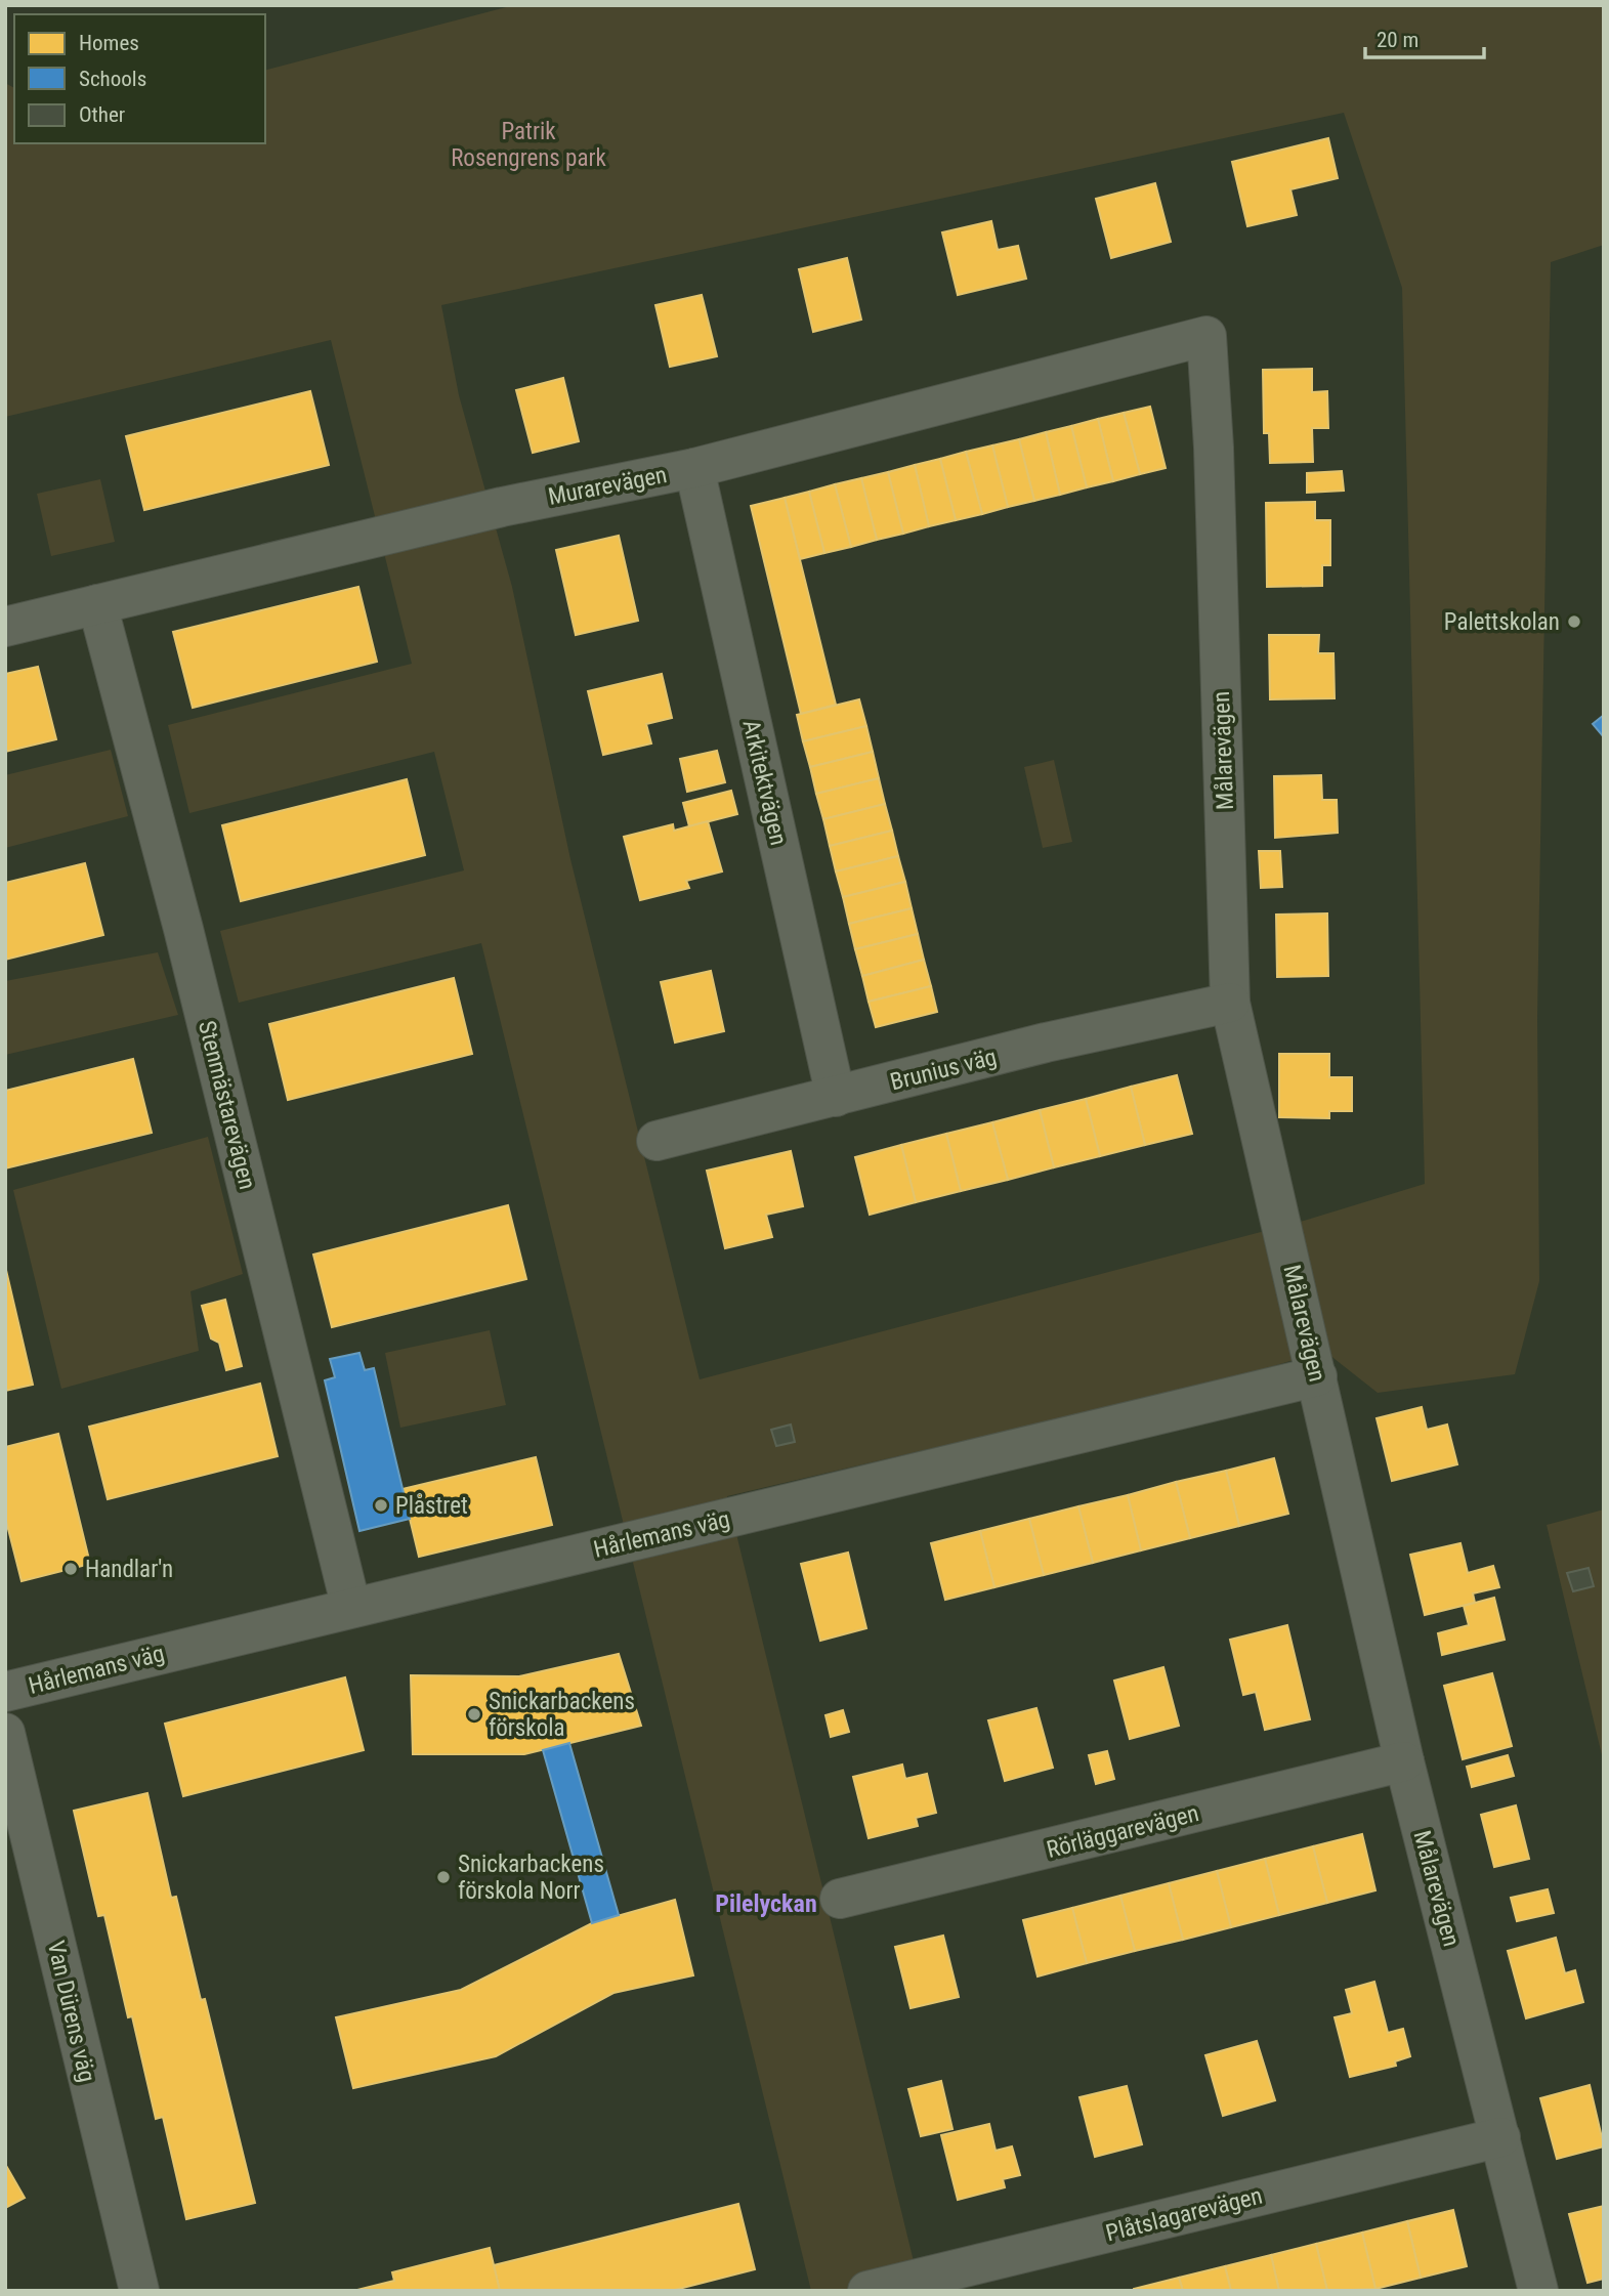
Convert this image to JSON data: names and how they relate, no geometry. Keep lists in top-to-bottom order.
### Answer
{
  "streets": {
    "street": [
      "Murarevägen",
      "Målarevägen",
      "Arkitektvägen",
      "Brunius väg",
      "Stenmästarevägen",
      "Hårlemans väg",
      "Rörläggarevägen",
      "Van Dürens väg",
      "Plåtslagarevägen"
    ]
  },
  "crossings": [
    ["Murarevägen", "Målarevägen"],
    ["Murarevägen", "Arkitektvägen"],
    ["Murarevägen", "Stenmästarevägen"],
    ["Målarevägen", "Brunius väg"],
    ["Målarevägen", "Hårlemans väg"],
    ["Målarevägen", "Rörläggarevägen"],
    ["Målarevägen", "Plåtslagarevägen"],
    ["Arkitektvägen", "Brunius väg"],
    ["Stenmästarevägen", "Hårlemans väg"]
  ],
  "districts": ["Pilelyckan"],
  "parks": ["Patrik Rosengrens park"],
  "places": [
    "Palettskolan",
    "Plåstret",
    "Handlar'n",
    "Snickarbackens förskola",
    "Snickarbackens förskola Norr"
  ],
  "legend": ["Homes", "Schools", "Other"],
  "scale_bar": "20 m"
}
